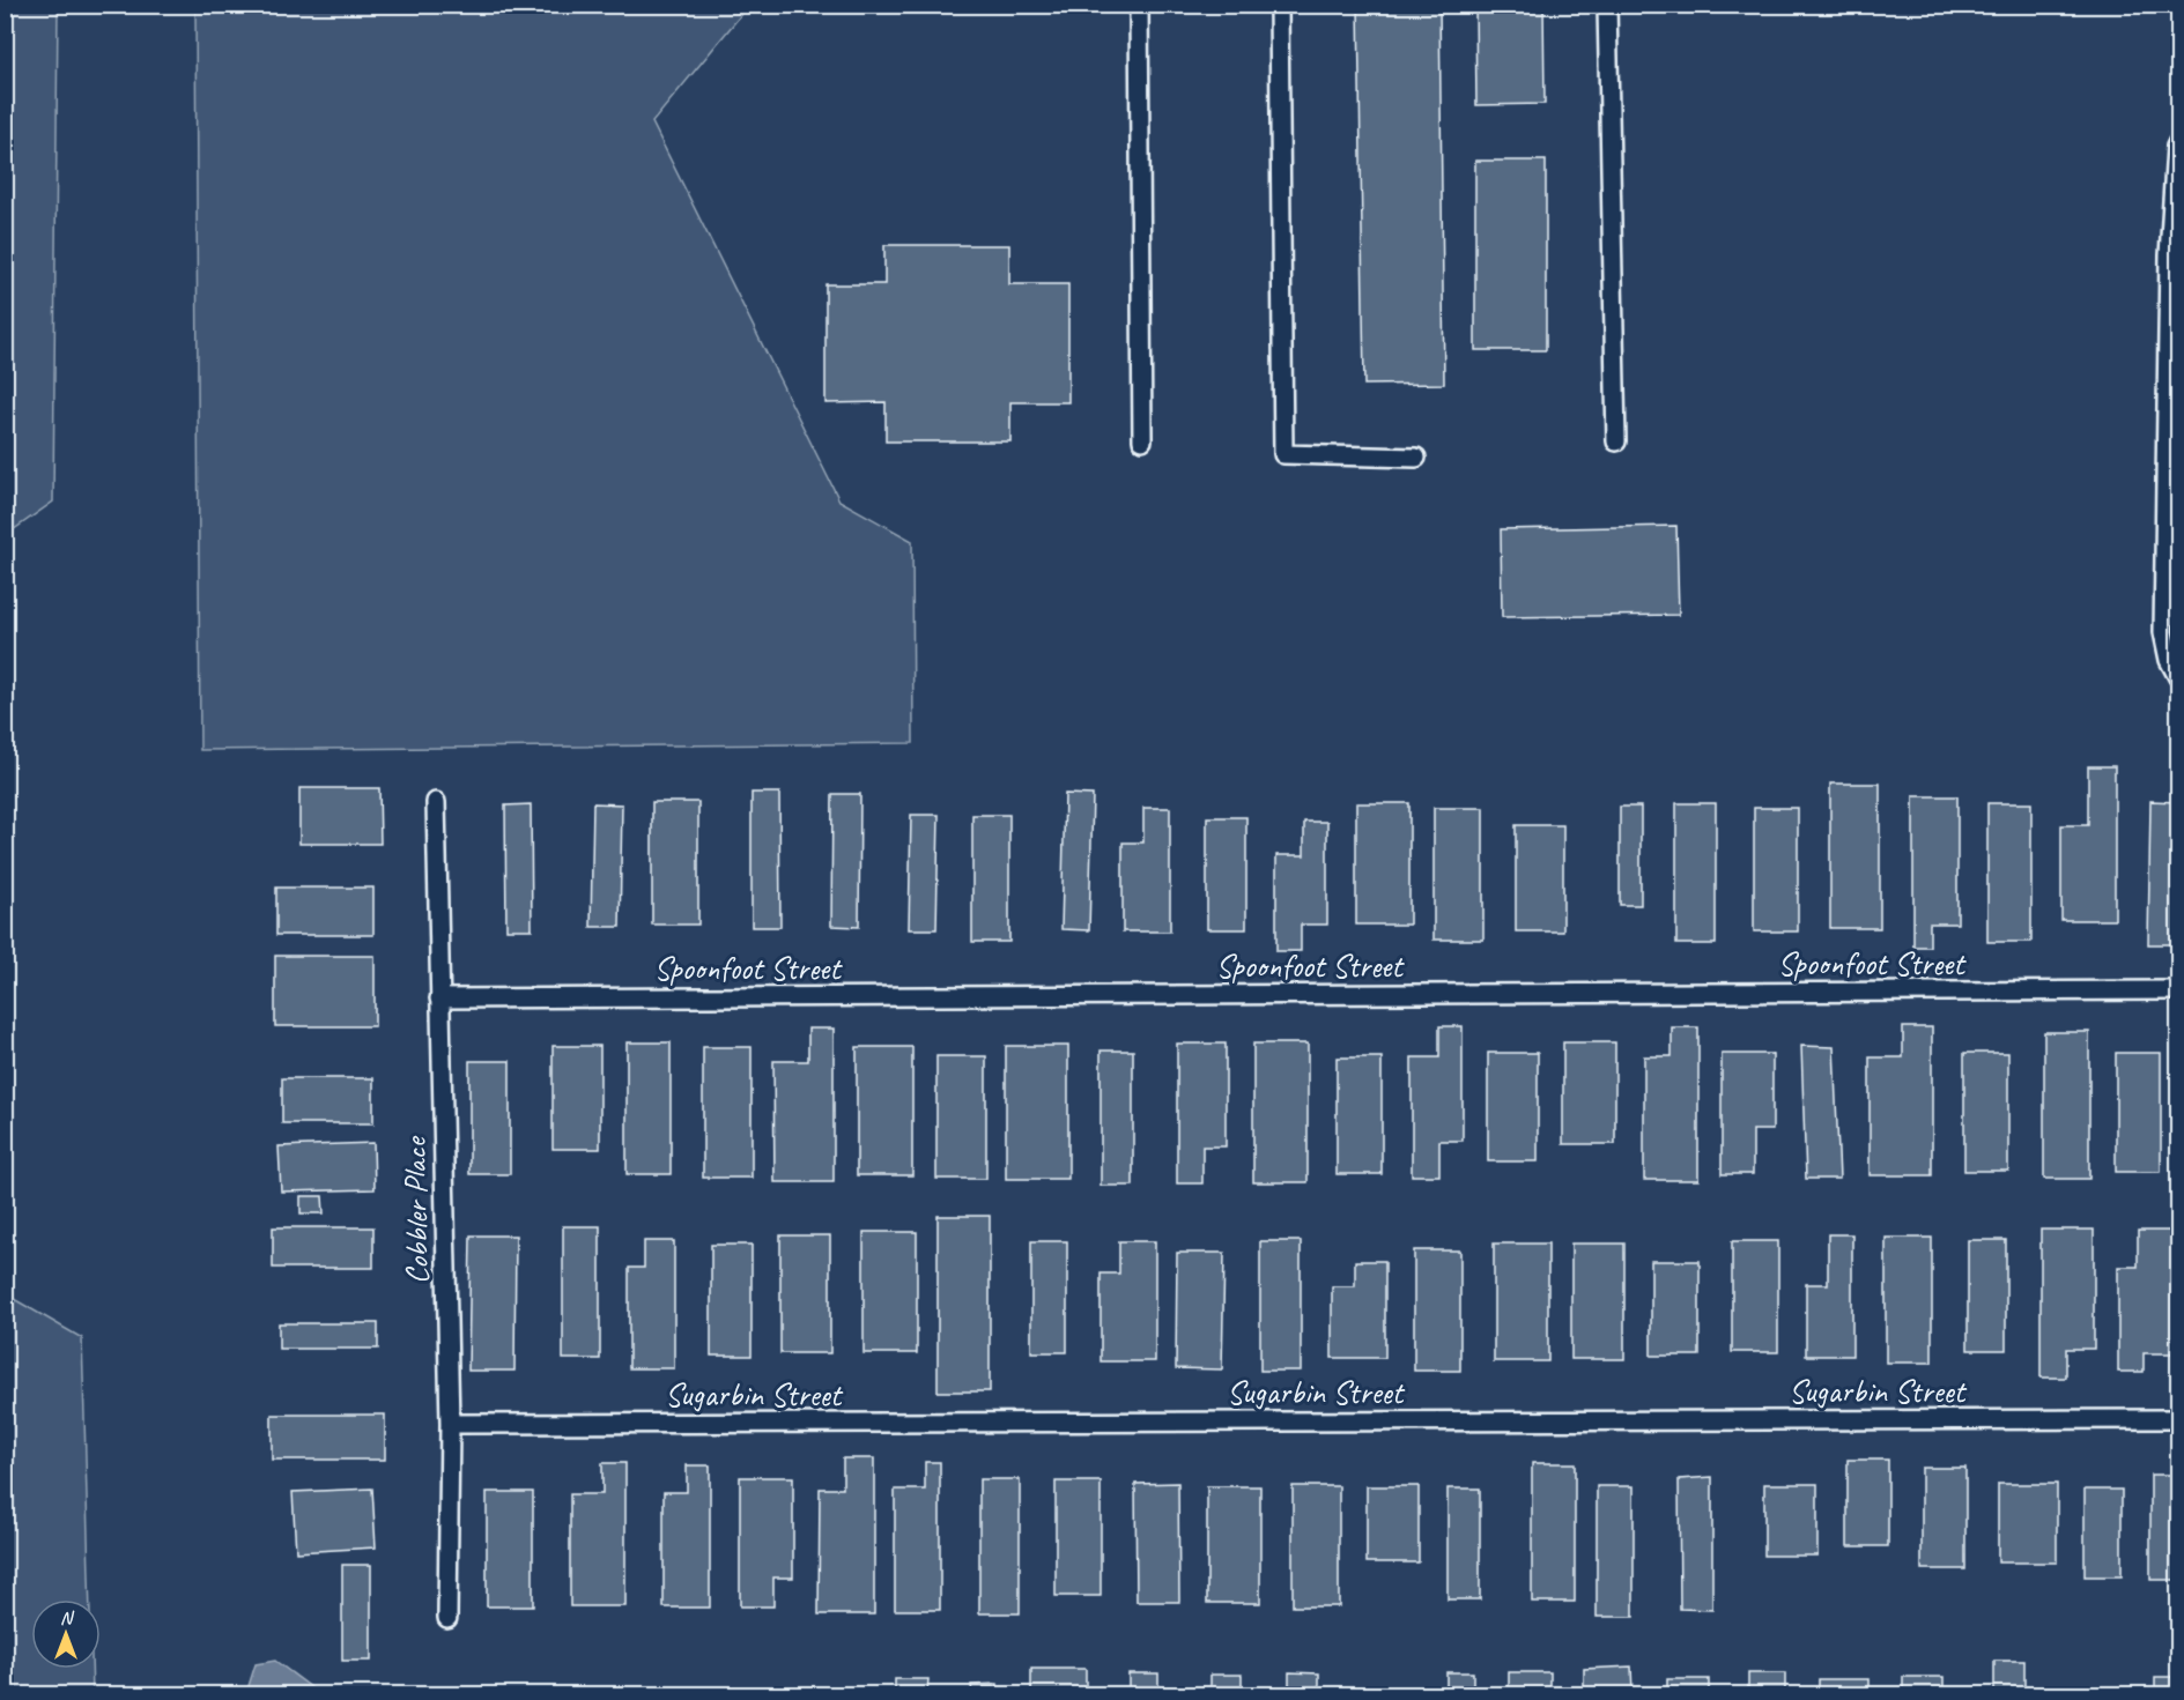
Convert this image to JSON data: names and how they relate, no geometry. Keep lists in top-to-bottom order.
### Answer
{
  "streets": {
    "lane": ["Spoonfoot Street", "Cobbler Place", "Sugarbin Street"]
  },
  "crossings": [
    ["Spoonfoot Street", "Cobbler Place"],
    ["Cobbler Place", "Sugarbin Street"]
  ],
  "north": "top"
}
